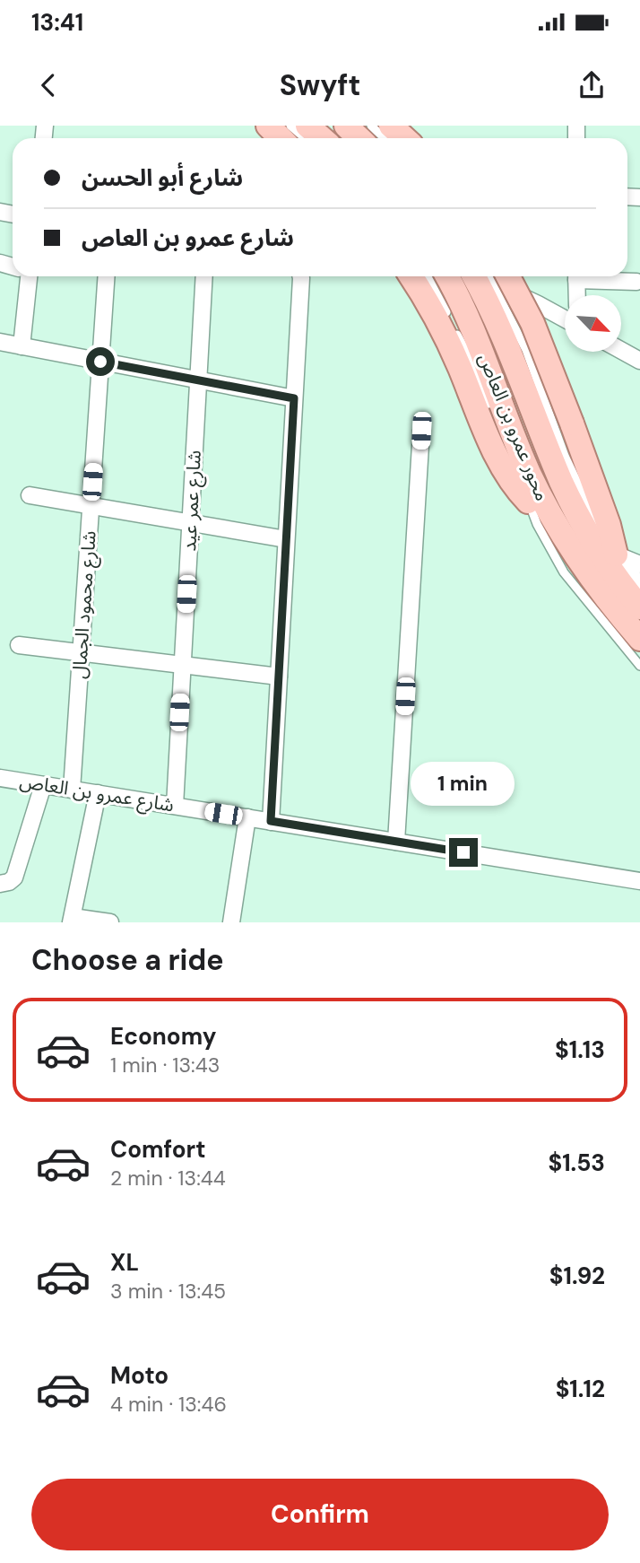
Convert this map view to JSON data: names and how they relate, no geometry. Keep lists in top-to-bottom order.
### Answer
{
  "streets": {
    "main road": ["محور عمرو بن العاص"],
    "street": ["شارع عمر عيد", "شارع محمود الجمال", "شارع عمرو بن العاص"]
  },
  "crossings": [
    ["شارع عمر عيد", "شارع عمرو بن العاص"],
    ["شارع محمود الجمال", "شارع عمرو بن العاص"]
  ],
  "north": "bottom right",
  "page": {
    "status": "13:41",
    "header": "Swyft",
    "banner": ["شارع أبو الحسن", "شارع عمرو بن العاص"],
    "bubble": "1 min",
    "heading": "Choose a ride",
    "list": [
      {
        "name": "Economy",
        "note": "1 min · 13:43",
        "value": "$1.13"
      },
      {
        "name": "Comfort",
        "note": "2 min · 13:44",
        "value": "$1.53"
      },
      {
        "name": "XL",
        "note": "3 min · 13:45",
        "value": "$1.92"
      },
      {
        "name": "Moto",
        "note": "4 min · 13:46",
        "value": "$1.12"
      }
    ],
    "buttons": "Confirm"
  }
}
